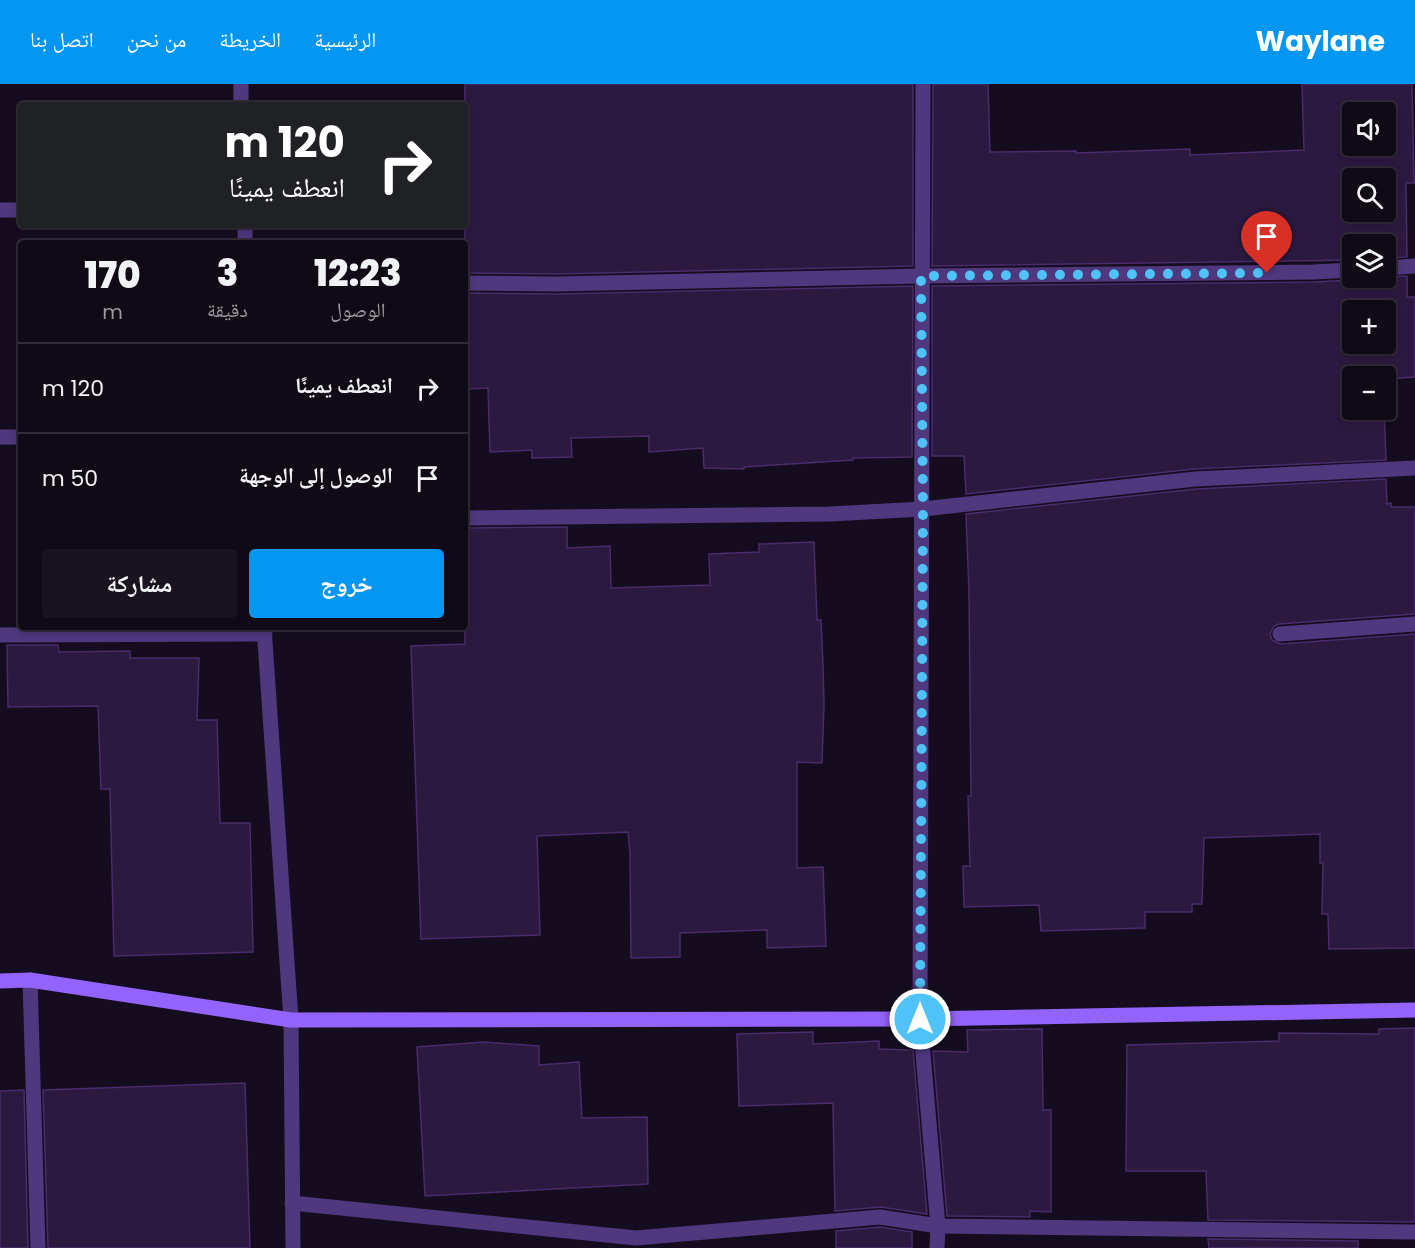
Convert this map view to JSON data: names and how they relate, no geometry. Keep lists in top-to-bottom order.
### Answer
{
  "page": {
    "header": "Waylane",
    "nav": [
      "الرئيسية",
      "الخريطة",
      "من نحن",
      "اتصل بنا"
    ],
    "map_buttons": ["+", "−"],
    "turn": ["120 m", "انعطف يمينًا"],
    "eta": [
      "12:23",
      "الوصول",
      "3",
      "دقيقة",
      "170",
      "m"
    ],
    "list": [
      {
        "name": "انعطف يمينًا",
        "value": "120 m"
      },
      {
        "name": "الوصول إلى الوجهة",
        "value": "50 m"
      }
    ],
    "buttons": ["خروج", "مشاركة"]
  }
}
